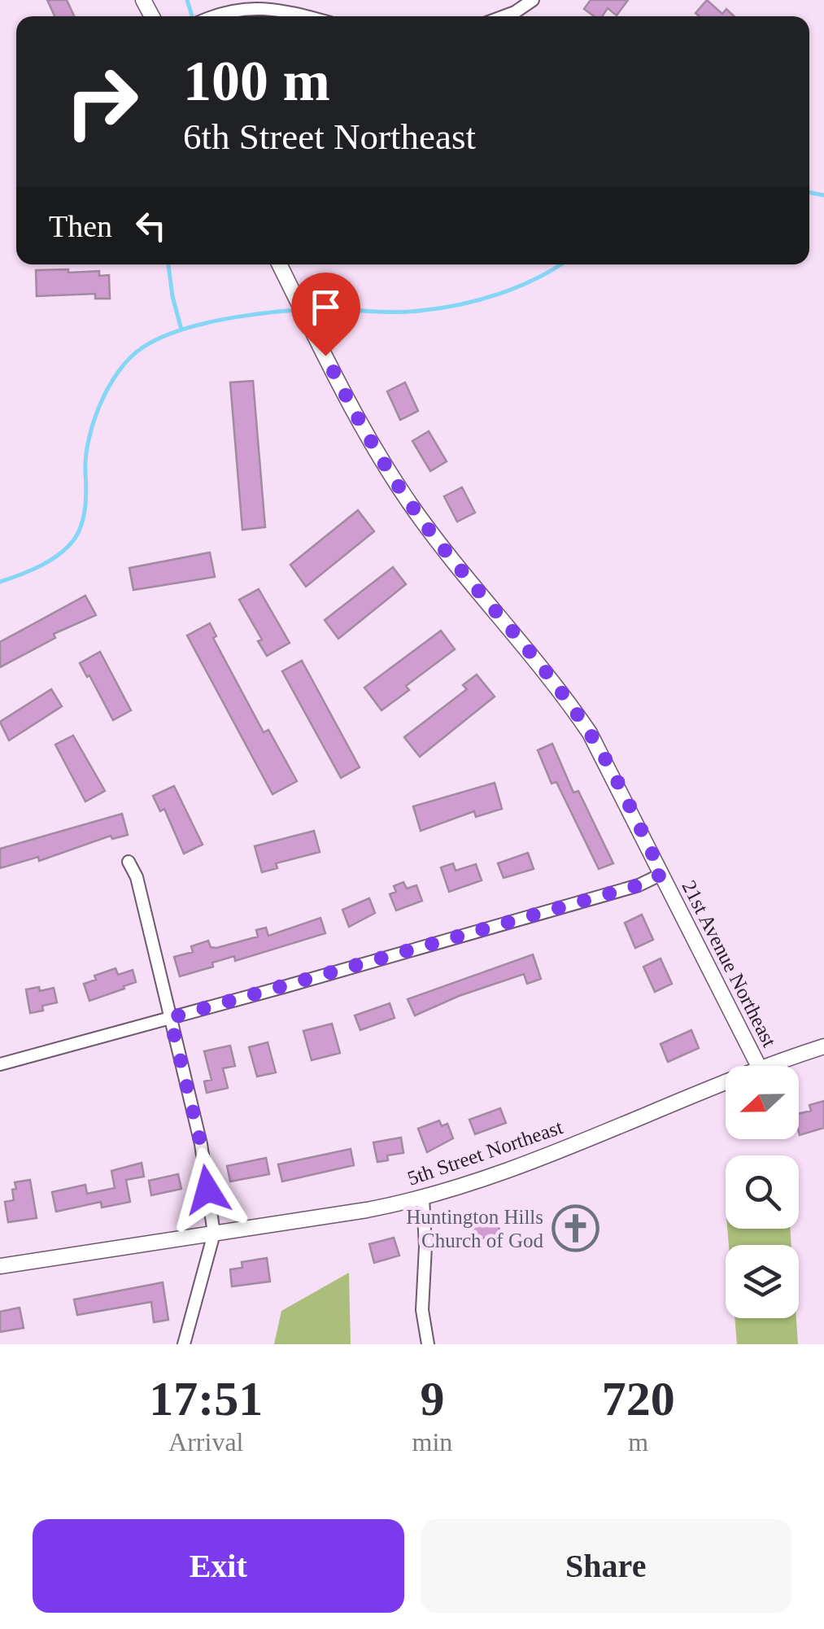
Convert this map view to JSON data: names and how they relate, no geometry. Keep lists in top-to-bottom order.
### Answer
{
  "streets": {
    "street": ["21st Avenue Northeast", "5th Street Northeast"]
  },
  "places": {
    "church": ["Huntington Hills Church of God"]
  },
  "north": "left",
  "page": {
    "turn": ["100 m", "6th Street Northeast"],
    "then": "Then",
    "eta": [
      "17:51",
      "Arrival",
      "9",
      "min",
      "720",
      "m"
    ],
    "buttons": ["Exit", "Share"]
  }
}
